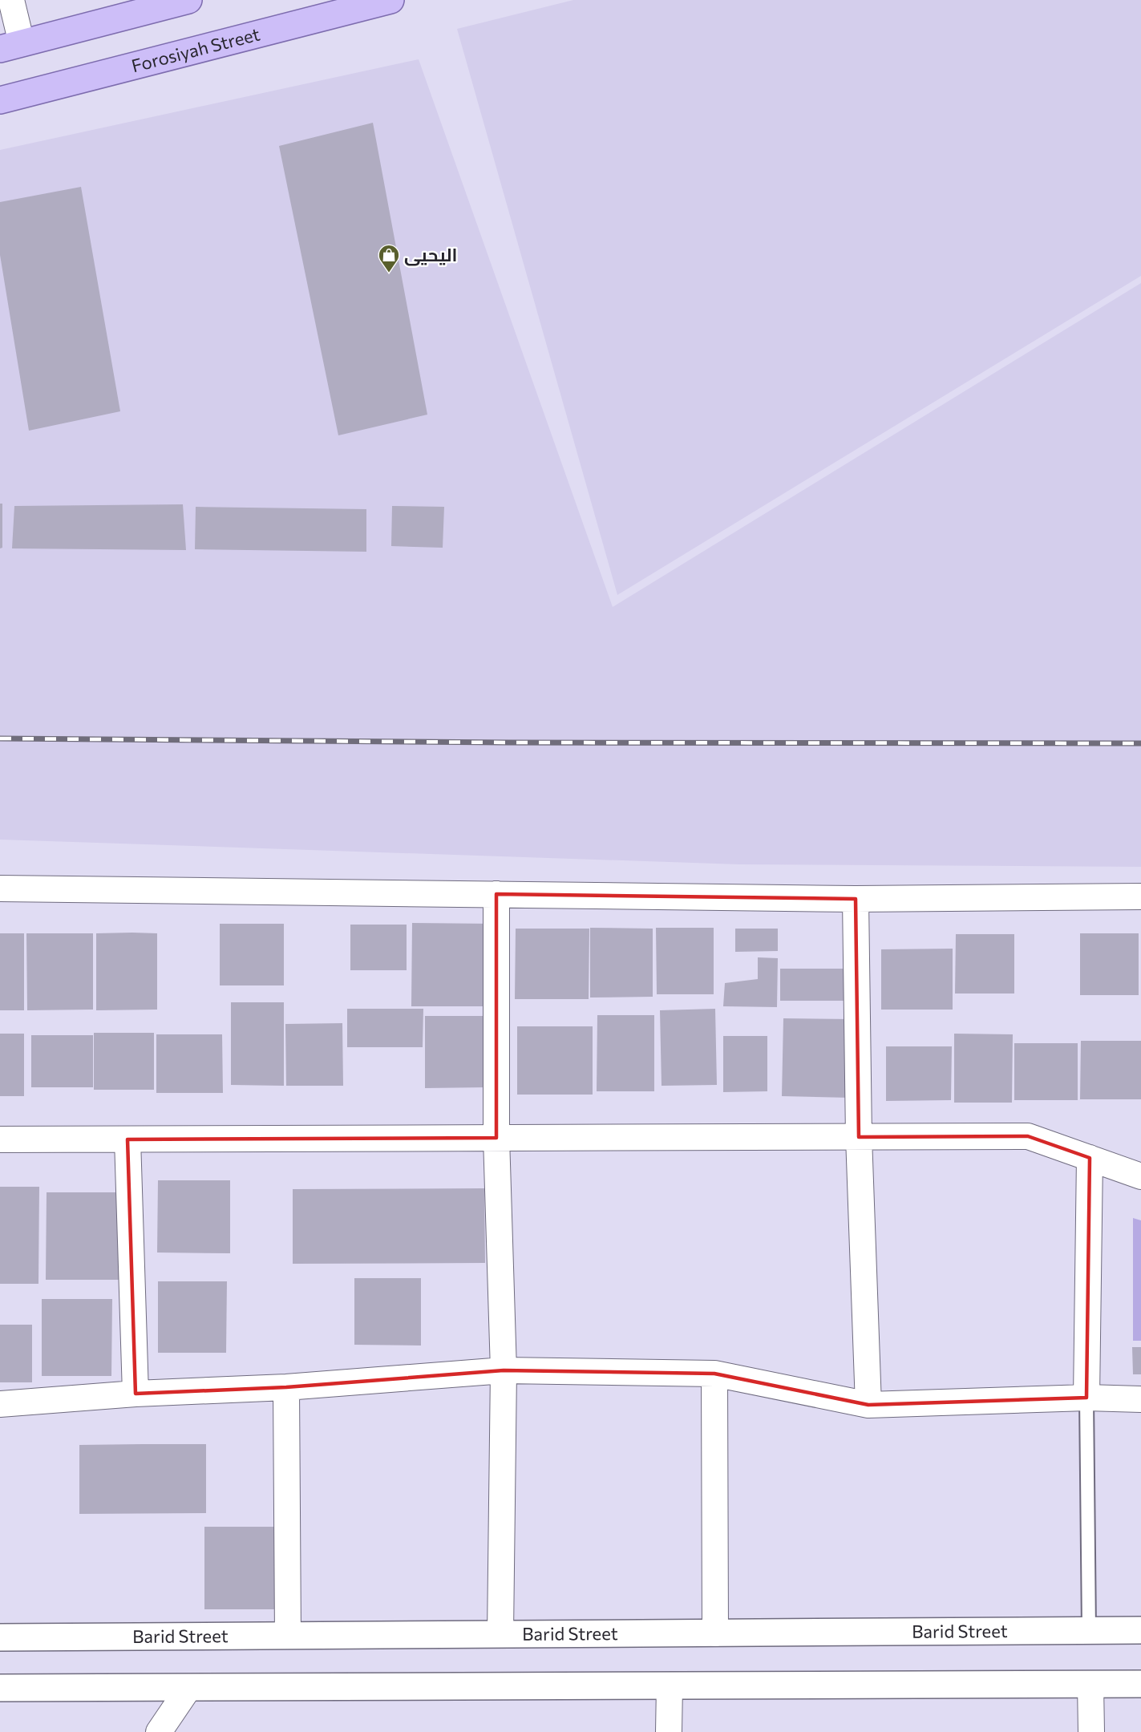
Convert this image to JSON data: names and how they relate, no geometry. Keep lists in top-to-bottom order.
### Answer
{
  "streets": {
    "main road": ["Forosiyah Street", "Barid Street"]
  },
  "places": {
    "shop": ["اليحيى"]
  }
}
